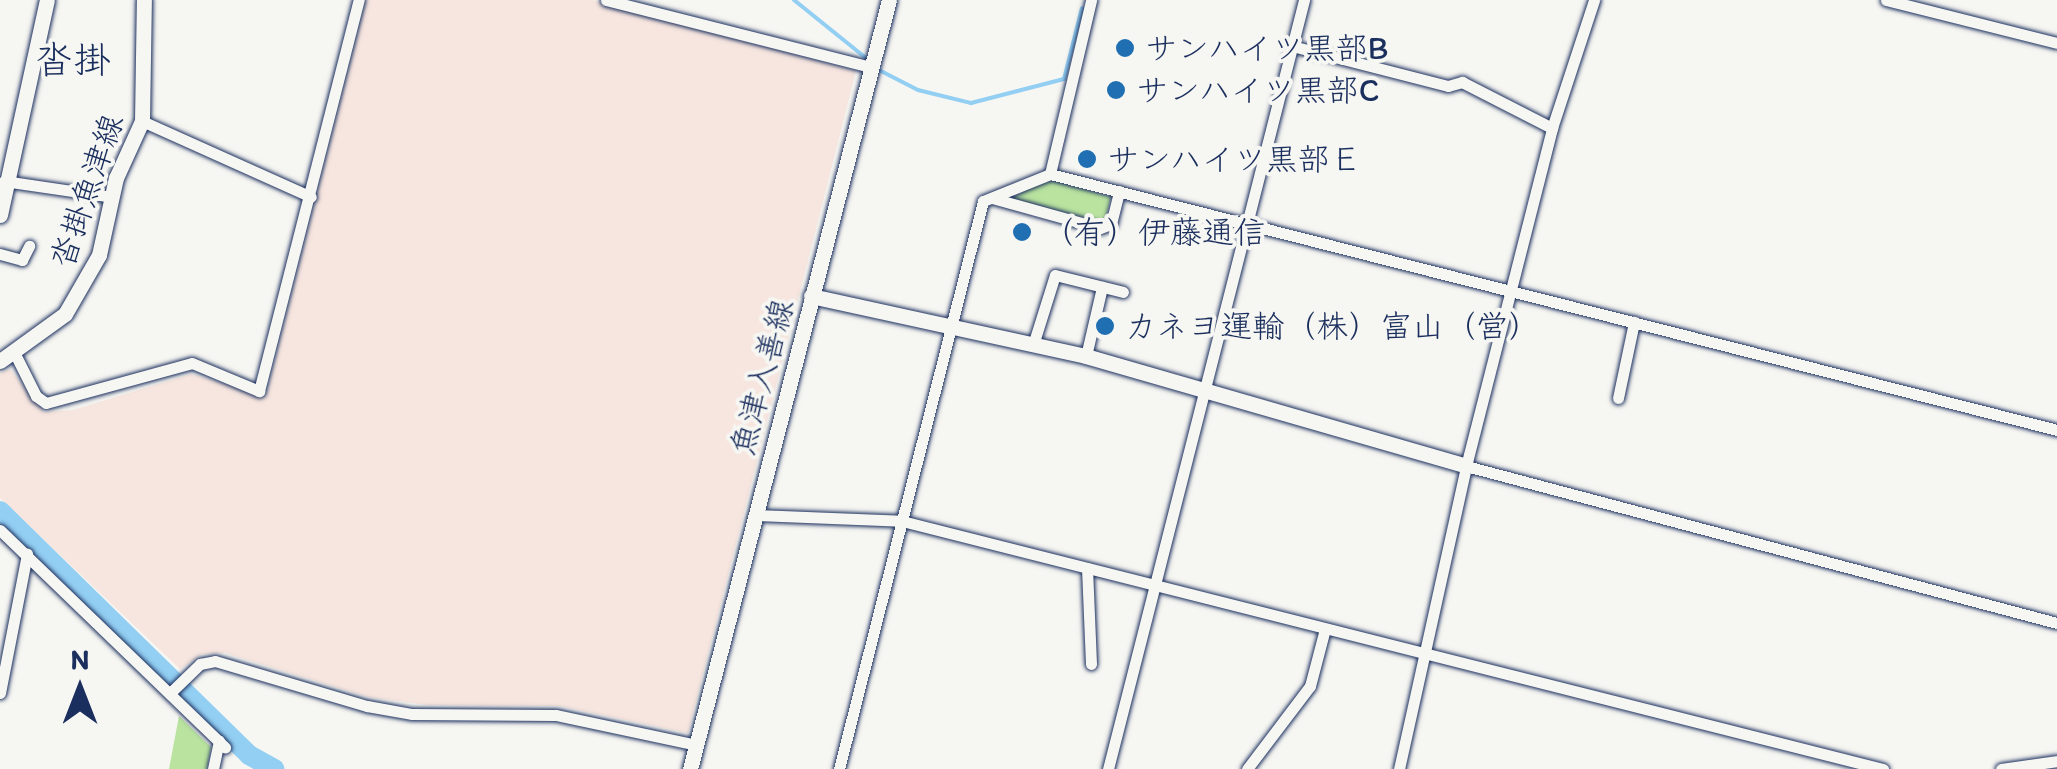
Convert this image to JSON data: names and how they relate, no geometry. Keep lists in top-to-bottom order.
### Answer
{
  "streets": {
    "main road": ["沓掛魚津線", "魚津入善線"]
  },
  "districts": ["沓掛"],
  "places": [
    "サンハイツ黒部B",
    "サンハイツ黒部C",
    "サンハイツ黒部Ｅ",
    "（有）伊藤通信",
    "カネヨ運輸（株）富山（営）"
  ],
  "north": "top"
}
